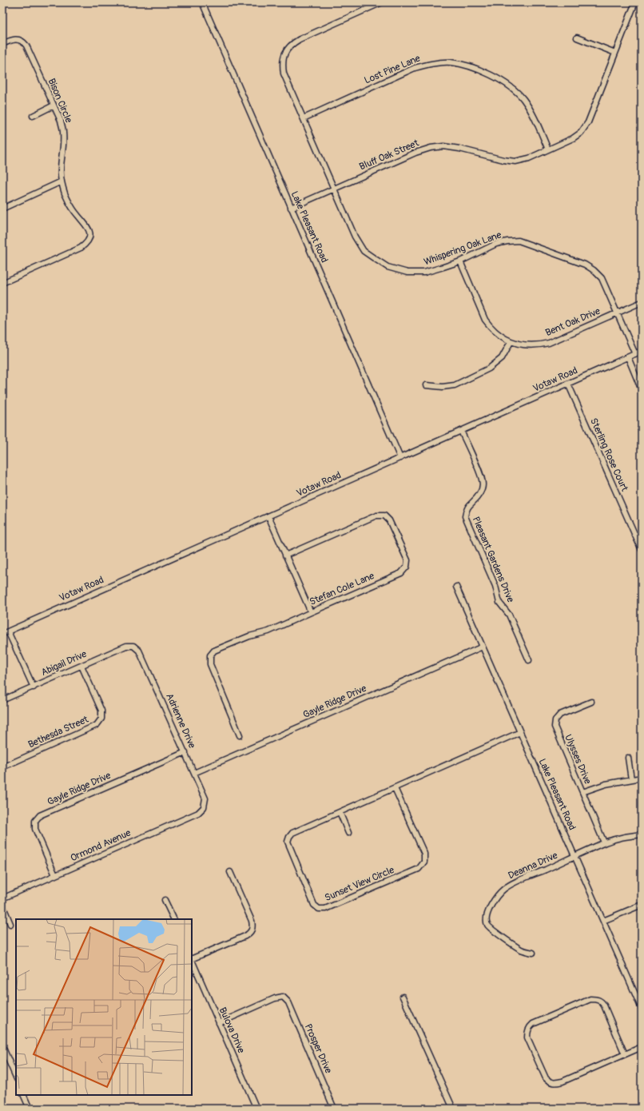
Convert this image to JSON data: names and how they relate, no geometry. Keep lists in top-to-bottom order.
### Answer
{
  "streets": {
    "street": [
      "Lost Pine Lane",
      "Bison Circle",
      "Bluff Oak Street",
      "Lake Pleasant Road",
      "Whispering Oak Lane",
      "Bent Oak Drive",
      "Votaw Road",
      "Sterling Rose Court",
      "Pleasant Gardens Drive",
      "Stefan Cole Lane",
      "Abigail Drive",
      "Gayle Ridge Drive",
      "Adrienne Drive",
      "Bethesda Street",
      "Ulysses Drive",
      "Ormond Avenue",
      "Deanna Drive",
      "Sunset View Circle",
      "Bulova Drive",
      "Prosper Drive"
    ]
  },
  "crossings": [
    ["Lost Pine Lane", "Bluff Oak Street"],
    ["Lost Pine Lane", "Whispering Oak Lane"],
    ["Bluff Oak Street", "Lake Pleasant Road"],
    ["Bluff Oak Street", "Whispering Oak Lane"],
    ["Lake Pleasant Road", "Votaw Road"],
    ["Lake Pleasant Road", "Gayle Ridge Drive"],
    ["Lake Pleasant Road", "Deanna Drive"],
    ["Lake Pleasant Road", "Sunset View Circle"],
    ["Whispering Oak Lane", "Bent Oak Drive"],
    ["Whispering Oak Lane", "Votaw Road"],
    ["Votaw Road", "Sterling Rose Court"],
    ["Votaw Road", "Pleasant Gardens Drive"],
    ["Abigail Drive", "Adrienne Drive"],
    ["Abigail Drive", "Bethesda Street"],
    ["Gayle Ridge Drive", "Adrienne Drive"],
    ["Gayle Ridge Drive", "Ormond Avenue"],
    ["Adrienne Drive", "Ormond Avenue"],
    ["Ulysses Drive", "Deanna Drive"],
    ["Bulova Drive", "Prosper Drive"]
  ]
}
